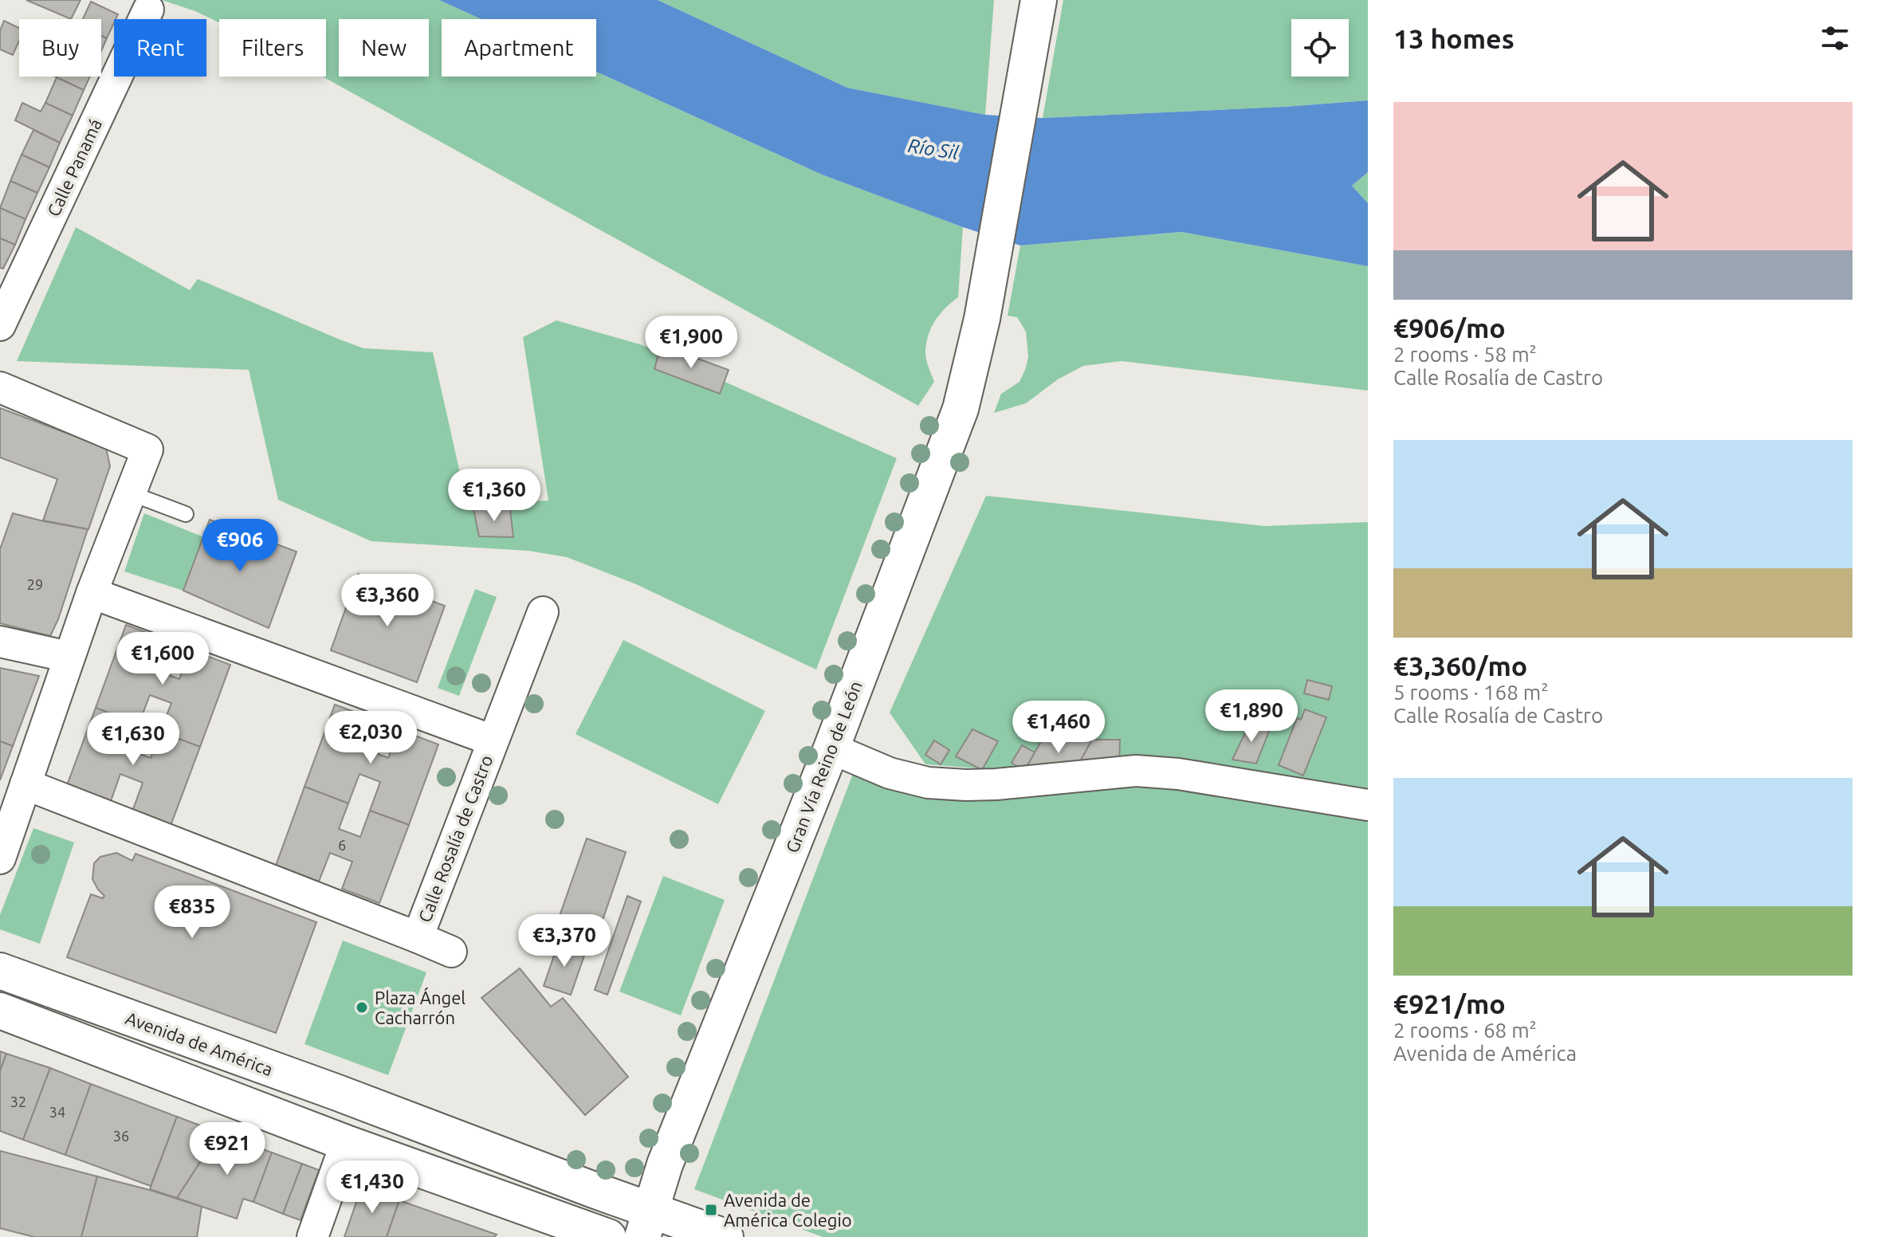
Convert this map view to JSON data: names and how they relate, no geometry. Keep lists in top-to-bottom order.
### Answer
{
  "streets": {
    "street": [
      "Calle Panamá",
      "Gran Vía Reino de León",
      "Calle Rosalía de Castro",
      "Avenida de América"
    ]
  },
  "crossings": [
    ["Gran Vía Reino de León", "Avenida de América"]
  ],
  "water": ["Río Sil"],
  "places": {
    "other": ["Plaza Ángel Cacharrón"],
    "transit": ["Avenida de América Colegio"]
  },
  "house_numbers": [
    "29",
    "6",
    "32",
    "34",
    "36"
  ],
  "page": {
    "heading": "13 homes",
    "chip": [
      "Buy",
      "Rent",
      "Filters",
      "New",
      "Apartment"
    ],
    "list": [
      {
        "name": "€906/mo",
        "note": "2 rooms · 58 m² · Calle Rosalía de Castro"
      },
      {
        "name": "€3,360/mo",
        "note": "5 rooms · 168 m² · Calle Rosalía de Castro"
      },
      {
        "name": "€921/mo",
        "note": "2 rooms · 68 m² · Avenida de América"
      }
    ],
    "price": [
      "€1,900",
      "€1,360",
      "€906",
      "€3,360",
      "€1,600",
      "€1,890",
      "€1,460",
      "€2,030",
      "€1,630",
      "€835",
      "€3,370",
      "€921",
      "€1,430"
    ]
  }
}
